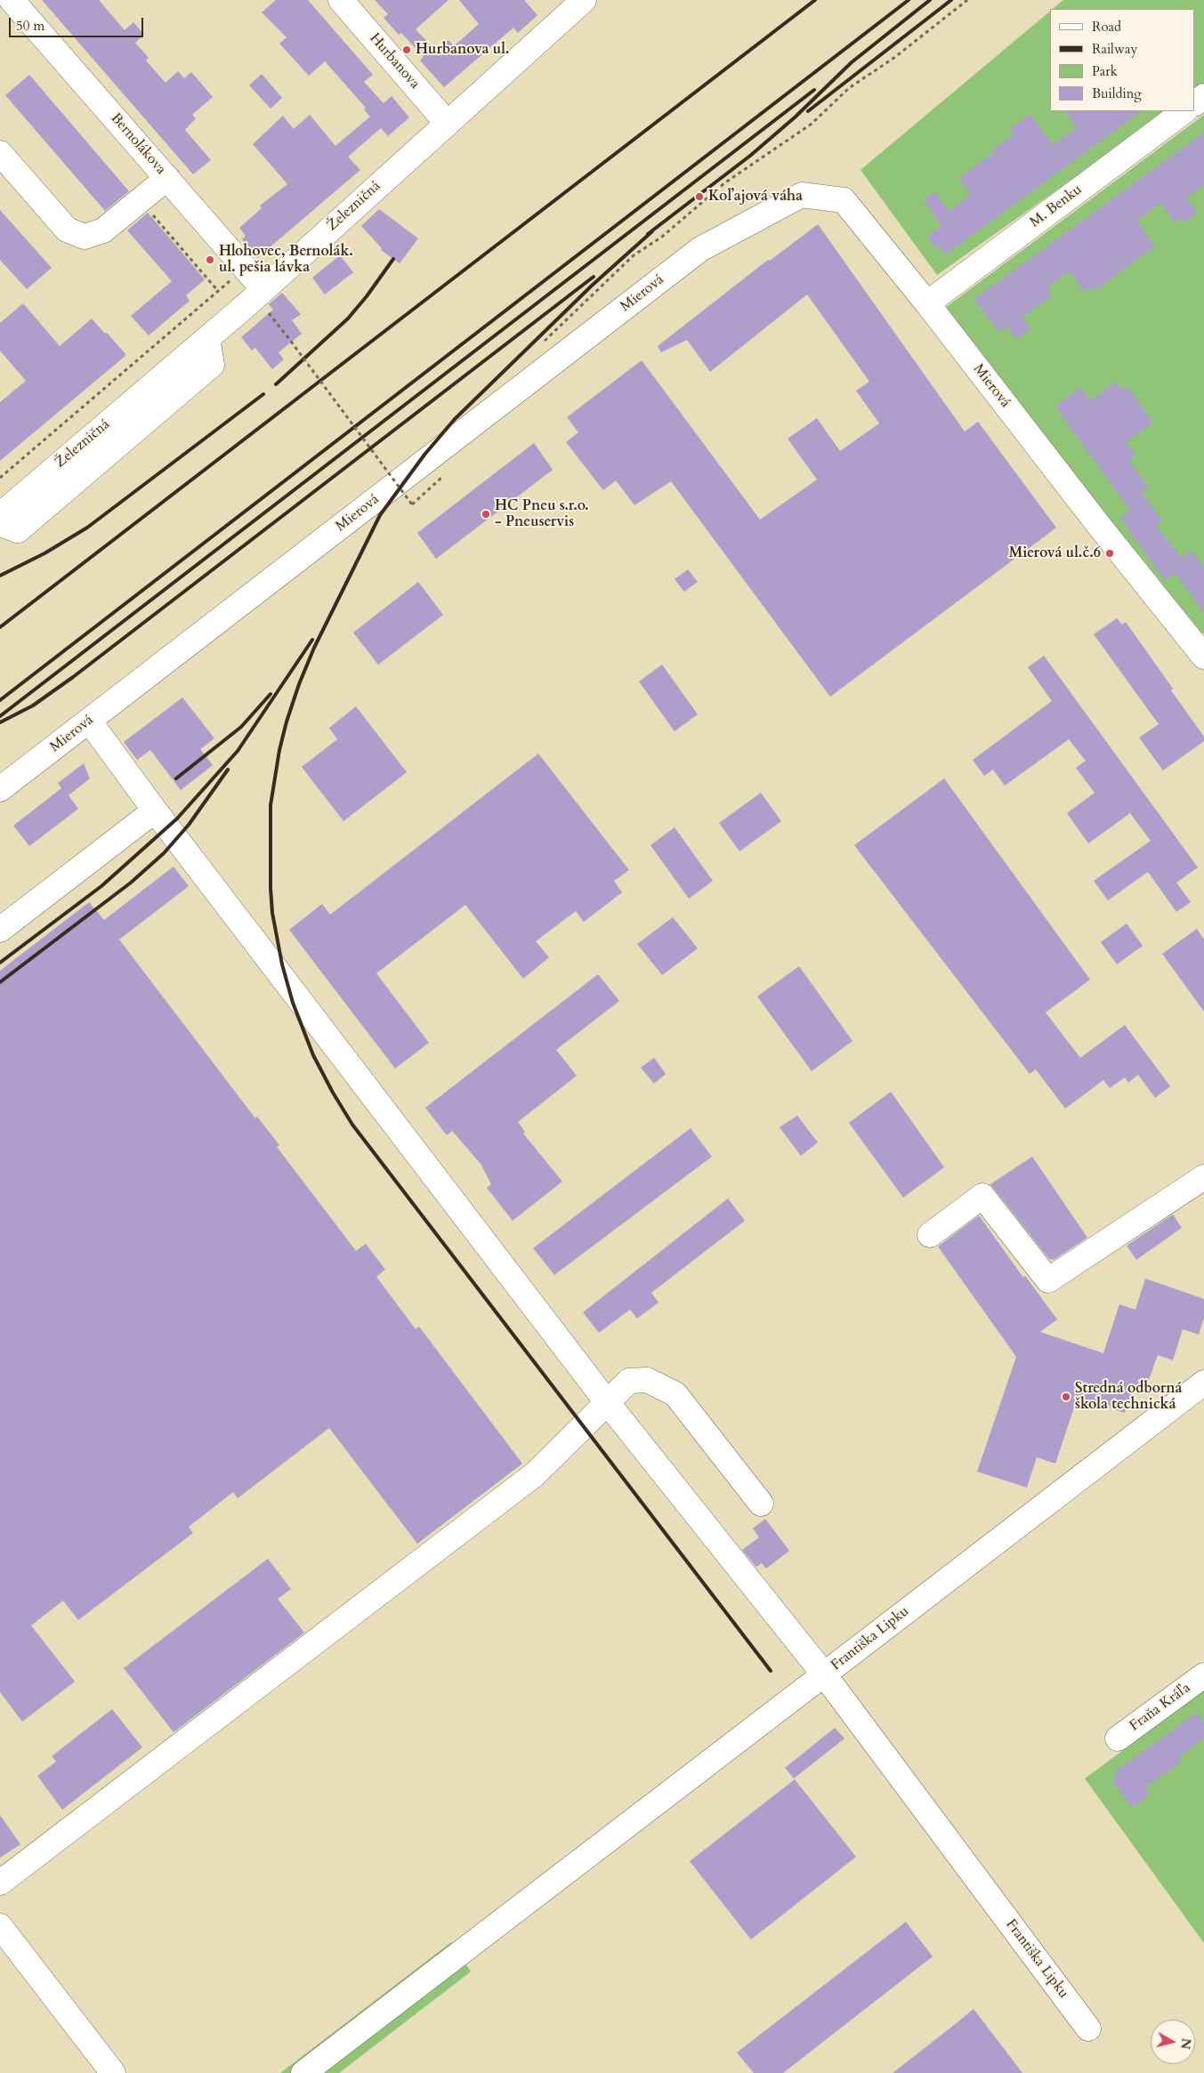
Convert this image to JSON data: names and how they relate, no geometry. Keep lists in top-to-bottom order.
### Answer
{
  "streets": {
    "street": [
      "Hurbanova",
      "Bernolákova",
      "Železničná",
      "M. Benku",
      "Mierová",
      "Františka Lipku",
      "Fraňa Kráľa"
    ]
  },
  "crossings": [
    ["Hurbanova", "Železničná"],
    ["Bernolákova", "Železničná"],
    ["M. Benku", "Mierová"]
  ],
  "places": [
    "Hurbanova ul.",
    "Koľajová váha",
    "Hlohovec, Bernolák. ul. pešia lávka",
    "HC Pneu s.r.o. - Pneuservis",
    "Mierová ul.č.6",
    "Stredná odborná škola technická"
  ],
  "legend": [
    "Road",
    "Railway",
    "Park",
    "Building"
  ],
  "scale_bar": "50 m",
  "north": "right"
}
